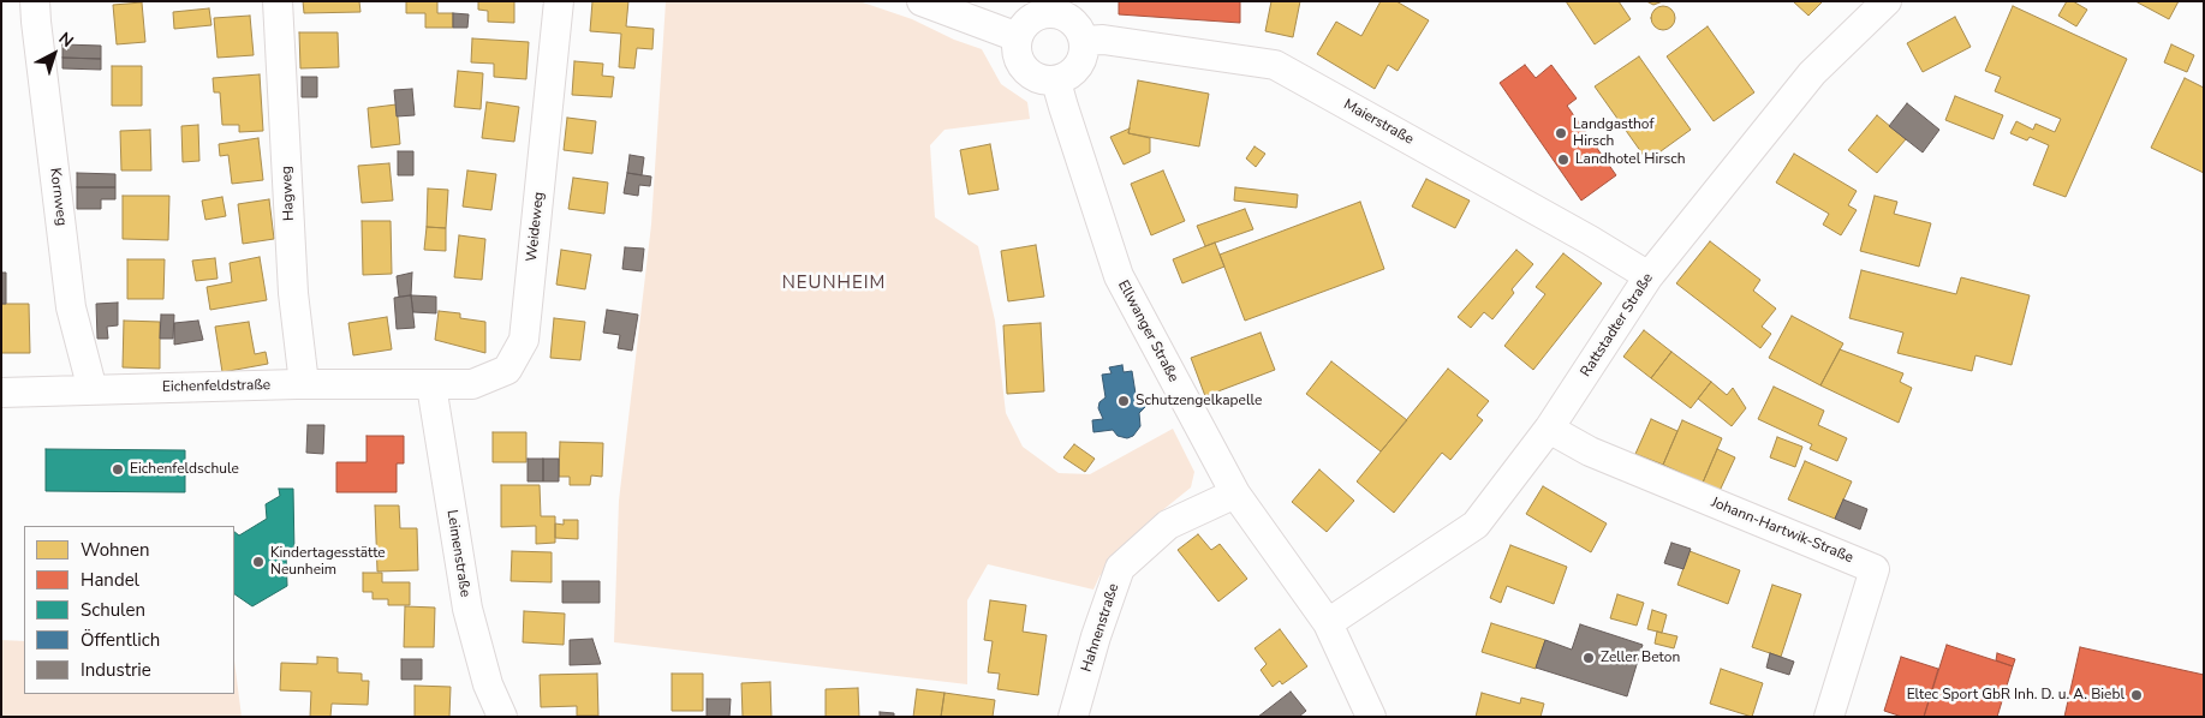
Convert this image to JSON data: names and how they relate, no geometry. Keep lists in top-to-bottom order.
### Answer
{
  "streets": {
    "street": [
      "Maierstraße",
      "Hagweg",
      "Kornweg",
      "Weideweg",
      "Rattstadter Straße",
      "Ellwanger Straße",
      "Eichenfeldstraße",
      "Johann-Hartwik-Straße",
      "Leimenstraße",
      "Hahnenstraße"
    ]
  },
  "crossings": [
    ["Maierstraße", "Rattstadter Straße"],
    ["Maierstraße", "Ellwanger Straße"],
    ["Hagweg", "Eichenfeldstraße"],
    ["Kornweg", "Eichenfeldstraße"],
    ["Weideweg", "Eichenfeldstraße"],
    ["Weideweg", "Leimenstraße"],
    ["Rattstadter Straße", "Ellwanger Straße"],
    ["Rattstadter Straße", "Johann-Hartwik-Straße"],
    ["Ellwanger Straße", "Hahnenstraße"],
    ["Eichenfeldstraße", "Leimenstraße"]
  ],
  "districts": ["NEUNHEIM"],
  "places": [
    "Landgasthof Hirsch",
    "Landhotel Hirsch",
    "Schutzengelkapelle",
    "Eichenfeldschule",
    "Kindertagesstätte Neunheim",
    "Zeller Beton",
    "Eltec Sport GbR Inh. D. u. A. Biebl"
  ],
  "legend": [
    "Wohnen",
    "Handel",
    "Schulen",
    "Öffentlich",
    "Industrie"
  ],
  "north": "top right"
}
